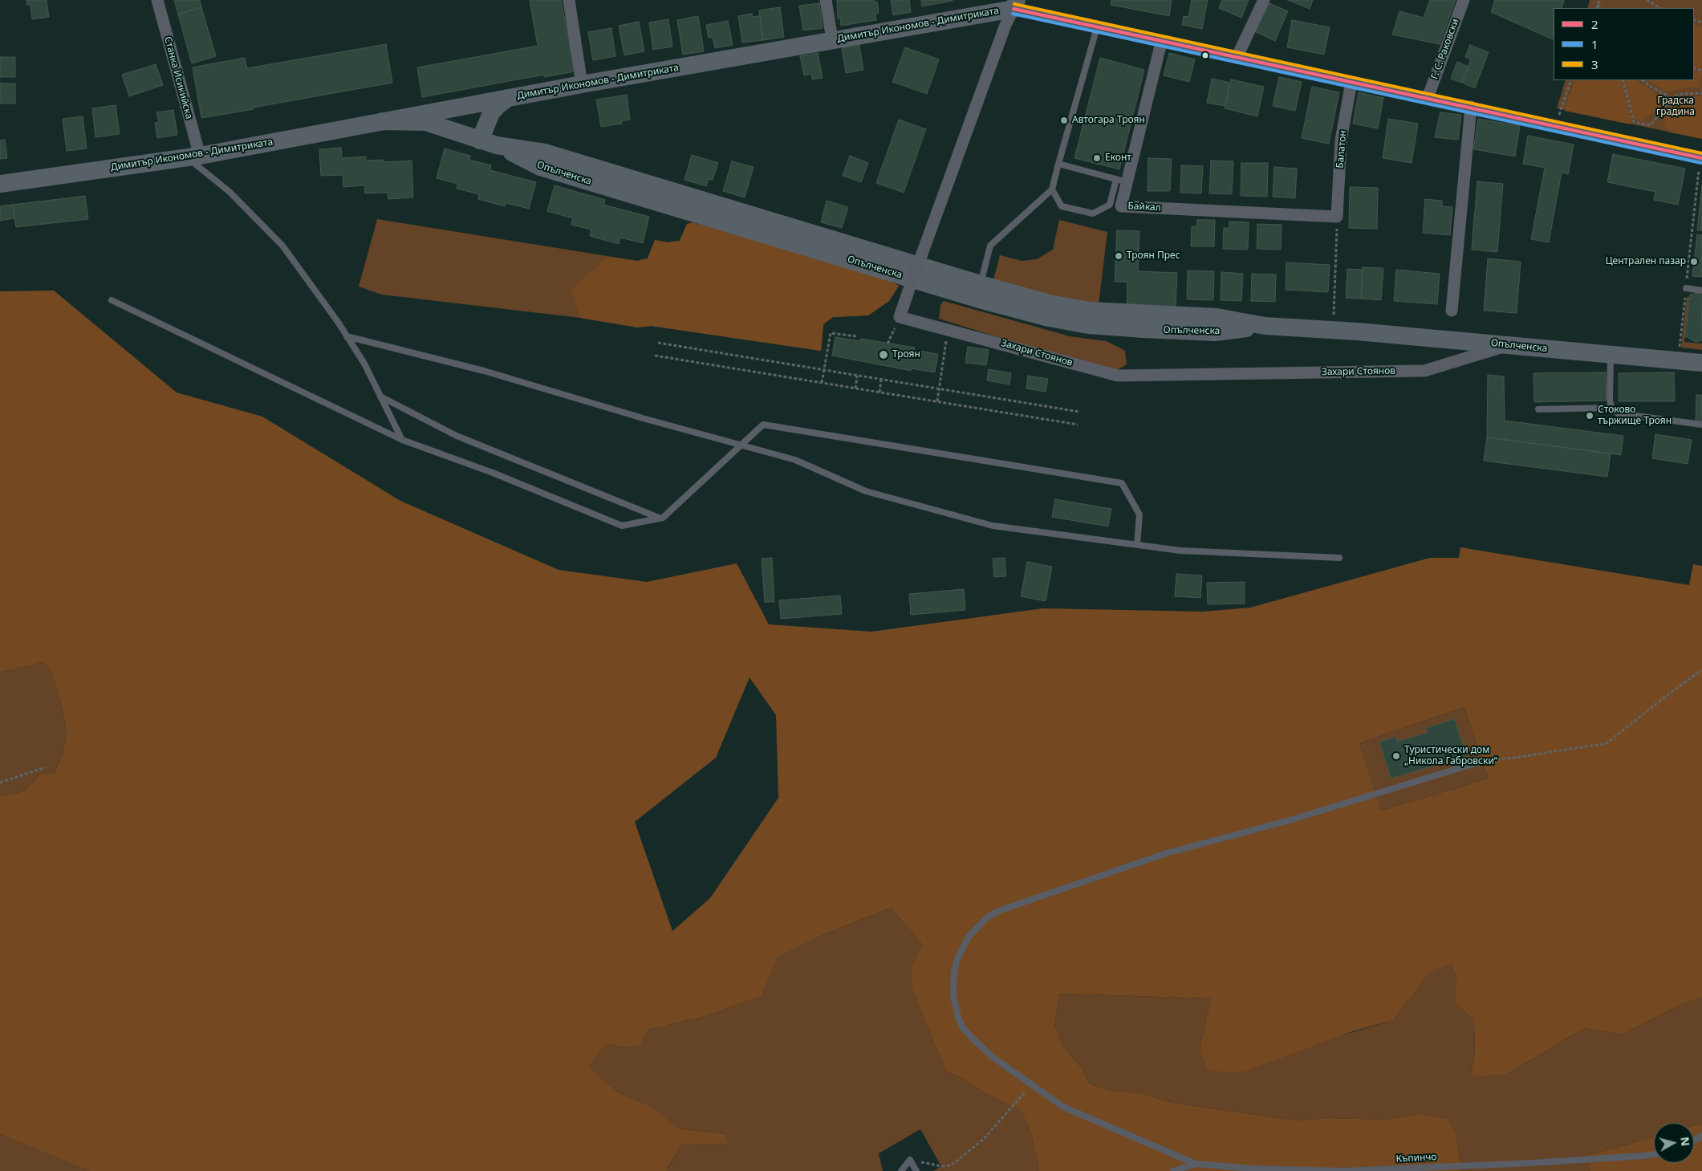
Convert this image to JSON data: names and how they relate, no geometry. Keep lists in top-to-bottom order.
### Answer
{
  "streets": {
    "street": [
      "Димитър Икономов - Димитриката",
      "Г. С. Раковски",
      "Станка Исикийска",
      "Балатон",
      "Опълченска",
      "Байкал",
      "Захари Стоянов"
    ],
    "lane": ["Къпинчо"]
  },
  "crossings": [
    ["Димитър Икономов - Димитриката", "Г. С. Раковски"],
    ["Димитър Икономов - Димитриката", "Станка Исикийска"],
    ["Димитър Икономов - Димитриката", "Балатон"],
    ["Димитър Икономов - Димитриката", "Опълченска"],
    ["Димитър Икономов - Димитриката", "Байкал"],
    ["Димитър Икономов - Димитриката", "Захари Стоянов"],
    ["Балатон", "Байкал"],
    ["Опълченска", "Захари Стоянов"]
  ],
  "parks": ["Градска градина"],
  "places": [
    "Автогара Троян",
    "Еконт",
    "Троян Прес",
    "Централен пазар",
    "Троян",
    "Стоково тържище Троян",
    "Туристически дом „Никола Габровски“"
  ],
  "lines": ["transit line 3", "transit line 2", "transit line 1"],
  "legend": ["2", "1", "3"],
  "north": "right"
}
